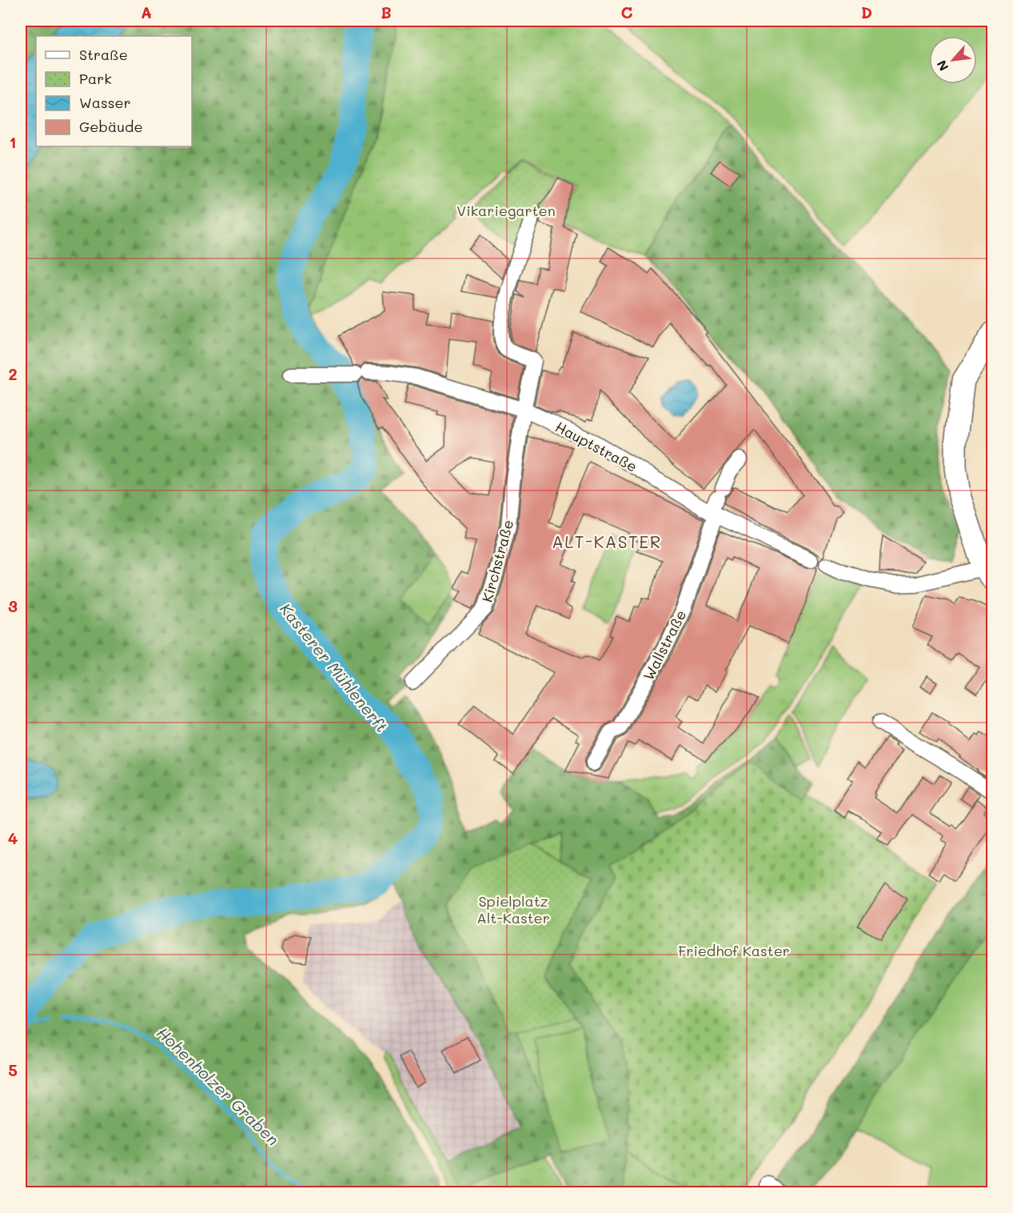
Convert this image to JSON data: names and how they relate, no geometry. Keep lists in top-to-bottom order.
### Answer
{
  "streets": {
    "street": ["Hauptstraße", "Kirchstraße", "Wallstraße"]
  },
  "crossings": [
    ["Hauptstraße", "Kirchstraße"],
    ["Hauptstraße", "Wallstraße"]
  ],
  "districts": ["ALT-KASTER"],
  "water": ["Kasterer Mühlenerft", "Hohenholzer Graben"],
  "parks": ["Vikariegarten", "Spielplatz Alt-Kaster", "Friedhof Kaster"],
  "legend": [
    "Straße",
    "Park",
    "Wasser",
    "Gebäude"
  ],
  "north": "bottom left",
  "grid": {
    "columns": [
      "A",
      "B",
      "C",
      "D"
    ],
    "rows": [
      "1",
      "2",
      "3",
      "4",
      "5"
    ]
  }
}
